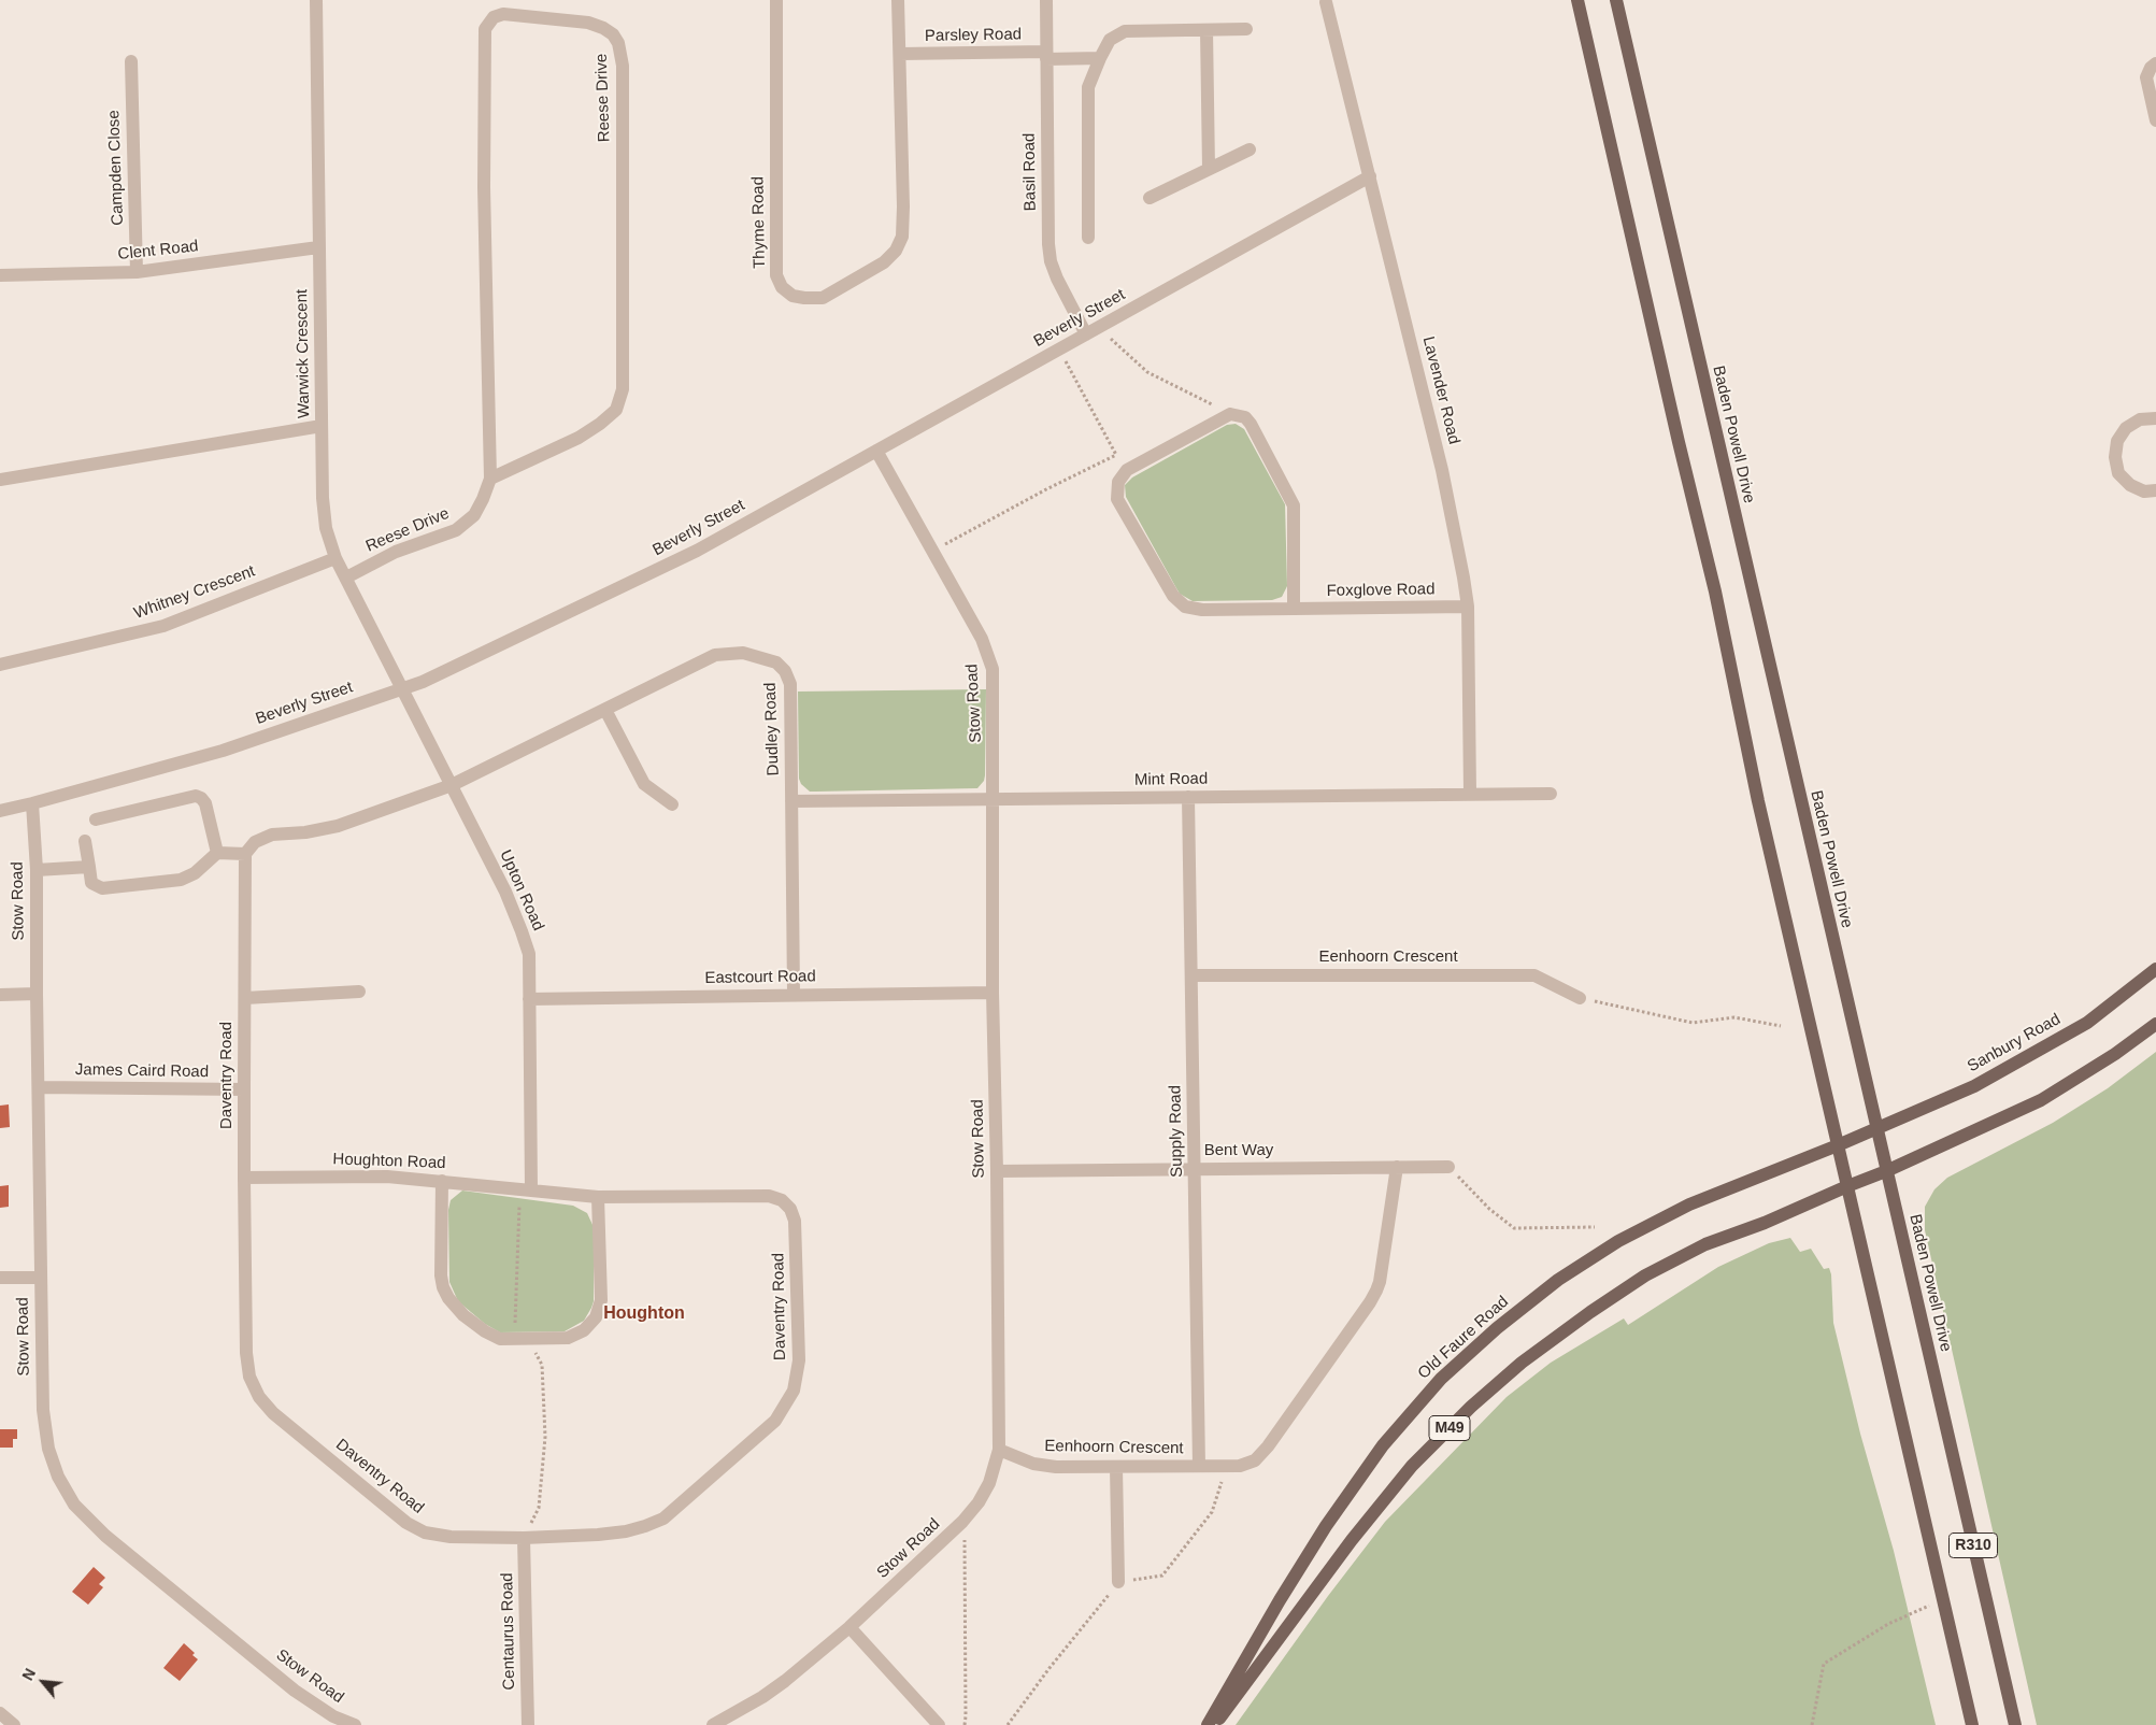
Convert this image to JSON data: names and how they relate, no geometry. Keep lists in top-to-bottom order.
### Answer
{
  "streets": {
    "main road": [
      "Baden Powell Drive",
      "Sanbury Road",
      "Old Faure Road",
      "M49",
      "R310"
    ],
    "street": [
      "Parsley Road",
      "Reese Drive",
      "Campden Close",
      "Basil Road",
      "Thyme Road",
      "Clent Road",
      "Beverly Street",
      "Warwick Crescent",
      "Lavender Road",
      "Foxglove Road",
      "Whitney Crescent",
      "Stow Road",
      "Dudley Road",
      "Mint Road",
      "Upton Road",
      "Eenhoorn Crescent",
      "Eastcourt Road",
      "James Caird Road",
      "Daventry Road",
      "Supply Road",
      "Bent Way",
      "Houghton Road",
      "Centaurus Road"
    ]
  },
  "crossings": [
    ["Parsley Road", "Basil Road"],
    ["Parsley Road", "Thyme Road"],
    ["Reese Drive", "Warwick Crescent"],
    ["Campden Close", "Clent Road"],
    ["Basil Road", "Beverly Street"],
    ["Clent Road", "Warwick Crescent"],
    ["Beverly Street", "Warwick Crescent"],
    ["Beverly Street", "Lavender Road"],
    ["Beverly Street", "Stow Road"],
    ["Beverly Street", "Upton Road"],
    ["Warwick Crescent", "Whitney Crescent"],
    ["Warwick Crescent", "Upton Road"],
    ["Lavender Road", "Foxglove Road"],
    ["Lavender Road", "Mint Road"],
    ["Baden Powell Drive", "Sanbury Road"],
    ["Baden Powell Drive", "Old Faure Road"],
    ["Stow Road", "Mint Road"],
    ["Stow Road", "Eenhoorn Crescent"],
    ["Stow Road", "Eastcourt Road"],
    ["Stow Road", "James Caird Road"],
    ["Stow Road", "Bent Way"],
    ["Dudley Road", "Mint Road"],
    ["Dudley Road", "Upton Road"],
    ["Dudley Road", "Eastcourt Road"],
    ["Mint Road", "Supply Road"],
    ["Upton Road", "Eastcourt Road"],
    ["Upton Road", "Daventry Road"],
    ["Upton Road", "Houghton Road"],
    ["Eenhoorn Crescent", "Supply Road"],
    ["Eenhoorn Crescent", "Bent Way"],
    ["Sanbury Road", "Old Faure Road"],
    ["James Caird Road", "Daventry Road"],
    ["Daventry Road", "Houghton Road"],
    ["Daventry Road", "Centaurus Road"],
    ["Supply Road", "Bent Way"],
    ["Old Faure Road", "R310"],
    ["M49", "R310"]
  ],
  "districts": ["Houghton"],
  "north": "top left"
}
